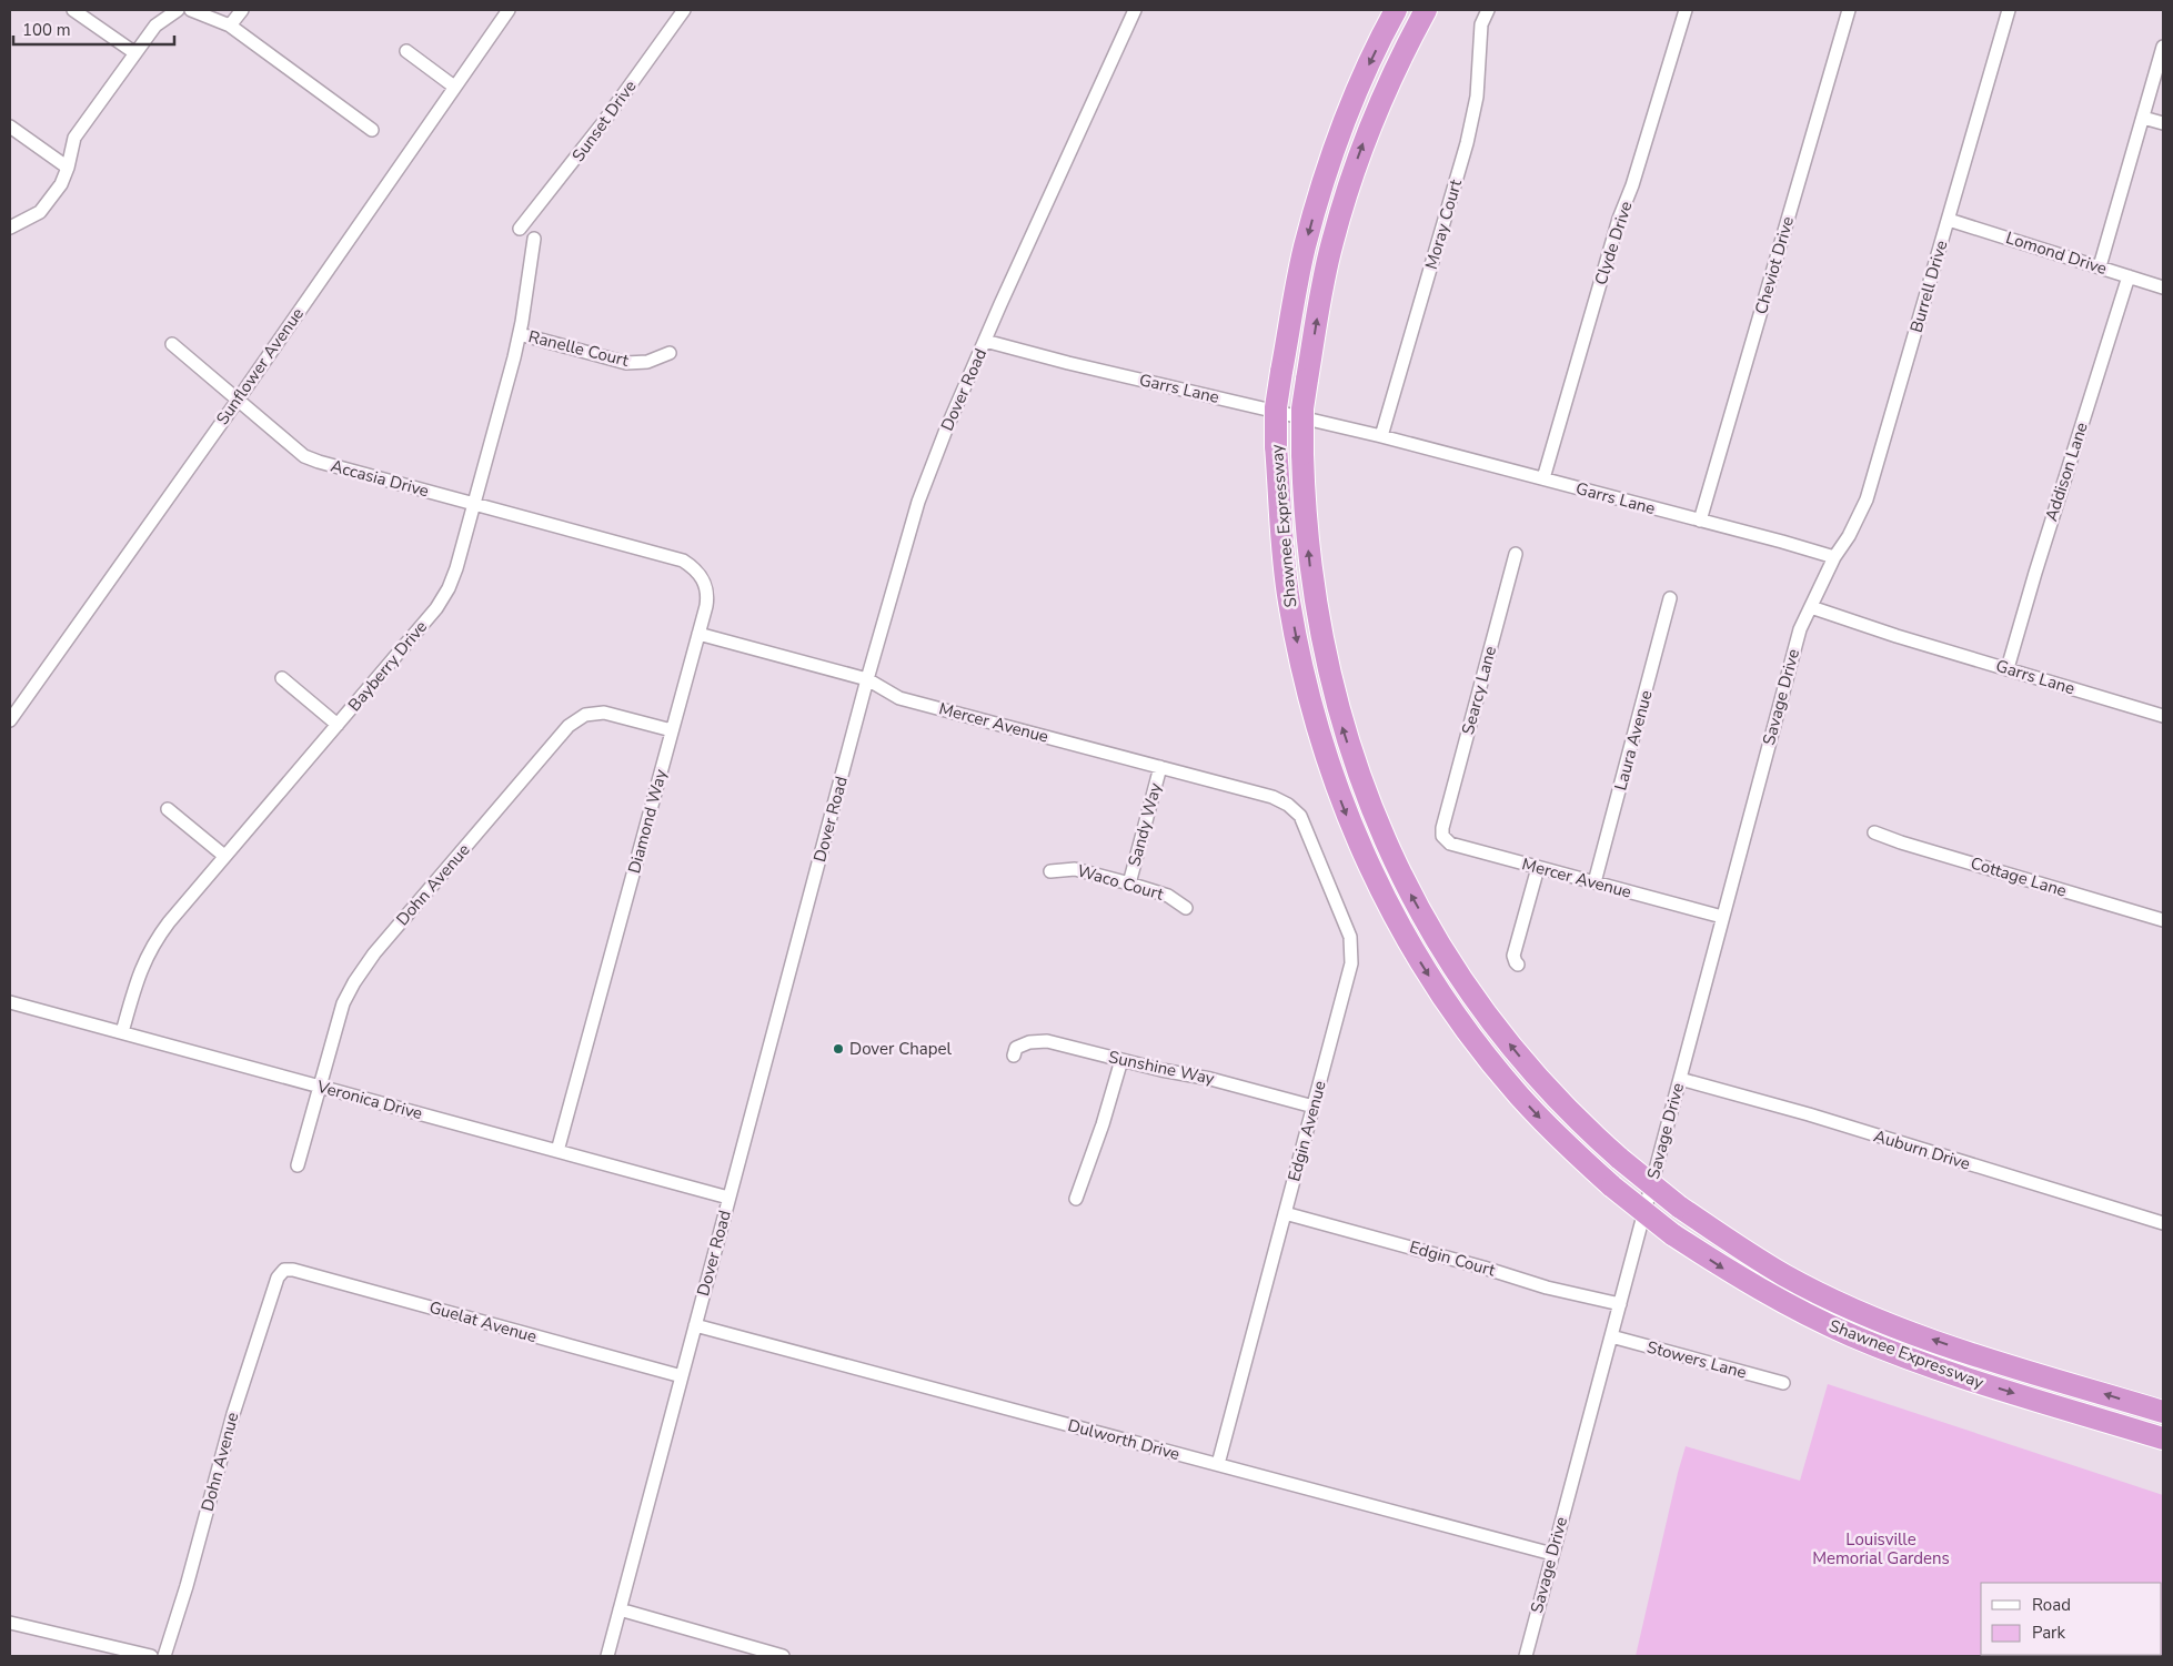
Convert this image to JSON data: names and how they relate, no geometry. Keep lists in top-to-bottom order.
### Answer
{
  "streets": {
    "highway": ["Shawnee Expressway"],
    "street": [
      "Sunset Drive",
      "Moray Court",
      "Clyde Drive",
      "Lomond Drive",
      "Cheviot Drive",
      "Burrell Drive",
      "Ranelle Court",
      "Sunflower Avenue",
      "Garrs Lane",
      "Dover Road",
      "Addison Lane",
      "Accasia Drive",
      "Bayberry Drive",
      "Searcy Lane",
      "Savage Drive",
      "Mercer Avenue",
      "Laura Avenue",
      "Diamond Way",
      "Sandy Way",
      "Cottage Lane",
      "Waco Court",
      "Dohn Avenue",
      "Sunshine Way",
      "Veronica Drive",
      "Edgin Avenue",
      "Auburn Drive",
      "Edgin Court",
      "Guelat Avenue",
      "Stowers Lane",
      "Dulworth Drive"
    ]
  },
  "crossings": [
    ["Moray Court", "Garrs Lane"],
    ["Clyde Drive", "Garrs Lane"],
    ["Lomond Drive", "Burrell Drive"],
    ["Lomond Drive", "Addison Lane"],
    ["Cheviot Drive", "Garrs Lane"],
    ["Burrell Drive", "Garrs Lane"],
    ["Ranelle Court", "Bayberry Drive"],
    ["Sunflower Avenue", "Accasia Drive"],
    ["Garrs Lane", "Dover Road"],
    ["Garrs Lane", "Addison Lane"],
    ["Garrs Lane", "Savage Drive"],
    ["Dover Road", "Mercer Avenue"],
    ["Dover Road", "Veronica Drive"],
    ["Dover Road", "Guelat Avenue"],
    ["Dover Road", "Dulworth Drive"],
    ["Accasia Drive", "Bayberry Drive"],
    ["Accasia Drive", "Diamond Way"],
    ["Bayberry Drive", "Veronica Drive"],
    ["Searcy Lane", "Mercer Avenue"],
    ["Savage Drive", "Mercer Avenue"],
    ["Savage Drive", "Auburn Drive"],
    ["Savage Drive", "Edgin Court"],
    ["Savage Drive", "Stowers Lane"],
    ["Savage Drive", "Dulworth Drive"],
    ["Mercer Avenue", "Laura Avenue"],
    ["Mercer Avenue", "Diamond Way"],
    ["Mercer Avenue", "Sandy Way"],
    ["Mercer Avenue", "Edgin Avenue"],
    ["Diamond Way", "Dohn Avenue"],
    ["Diamond Way", "Veronica Drive"],
    ["Sandy Way", "Waco Court"],
    ["Dohn Avenue", "Veronica Drive"],
    ["Dohn Avenue", "Guelat Avenue"],
    ["Sunshine Way", "Edgin Avenue"],
    ["Edgin Avenue", "Edgin Court"],
    ["Edgin Avenue", "Dulworth Drive"]
  ],
  "parks": ["Louisville Memorial Gardens"],
  "places": ["Dover Chapel"],
  "legend": ["Road", "Park"],
  "scale_bar": "100 m"
}
